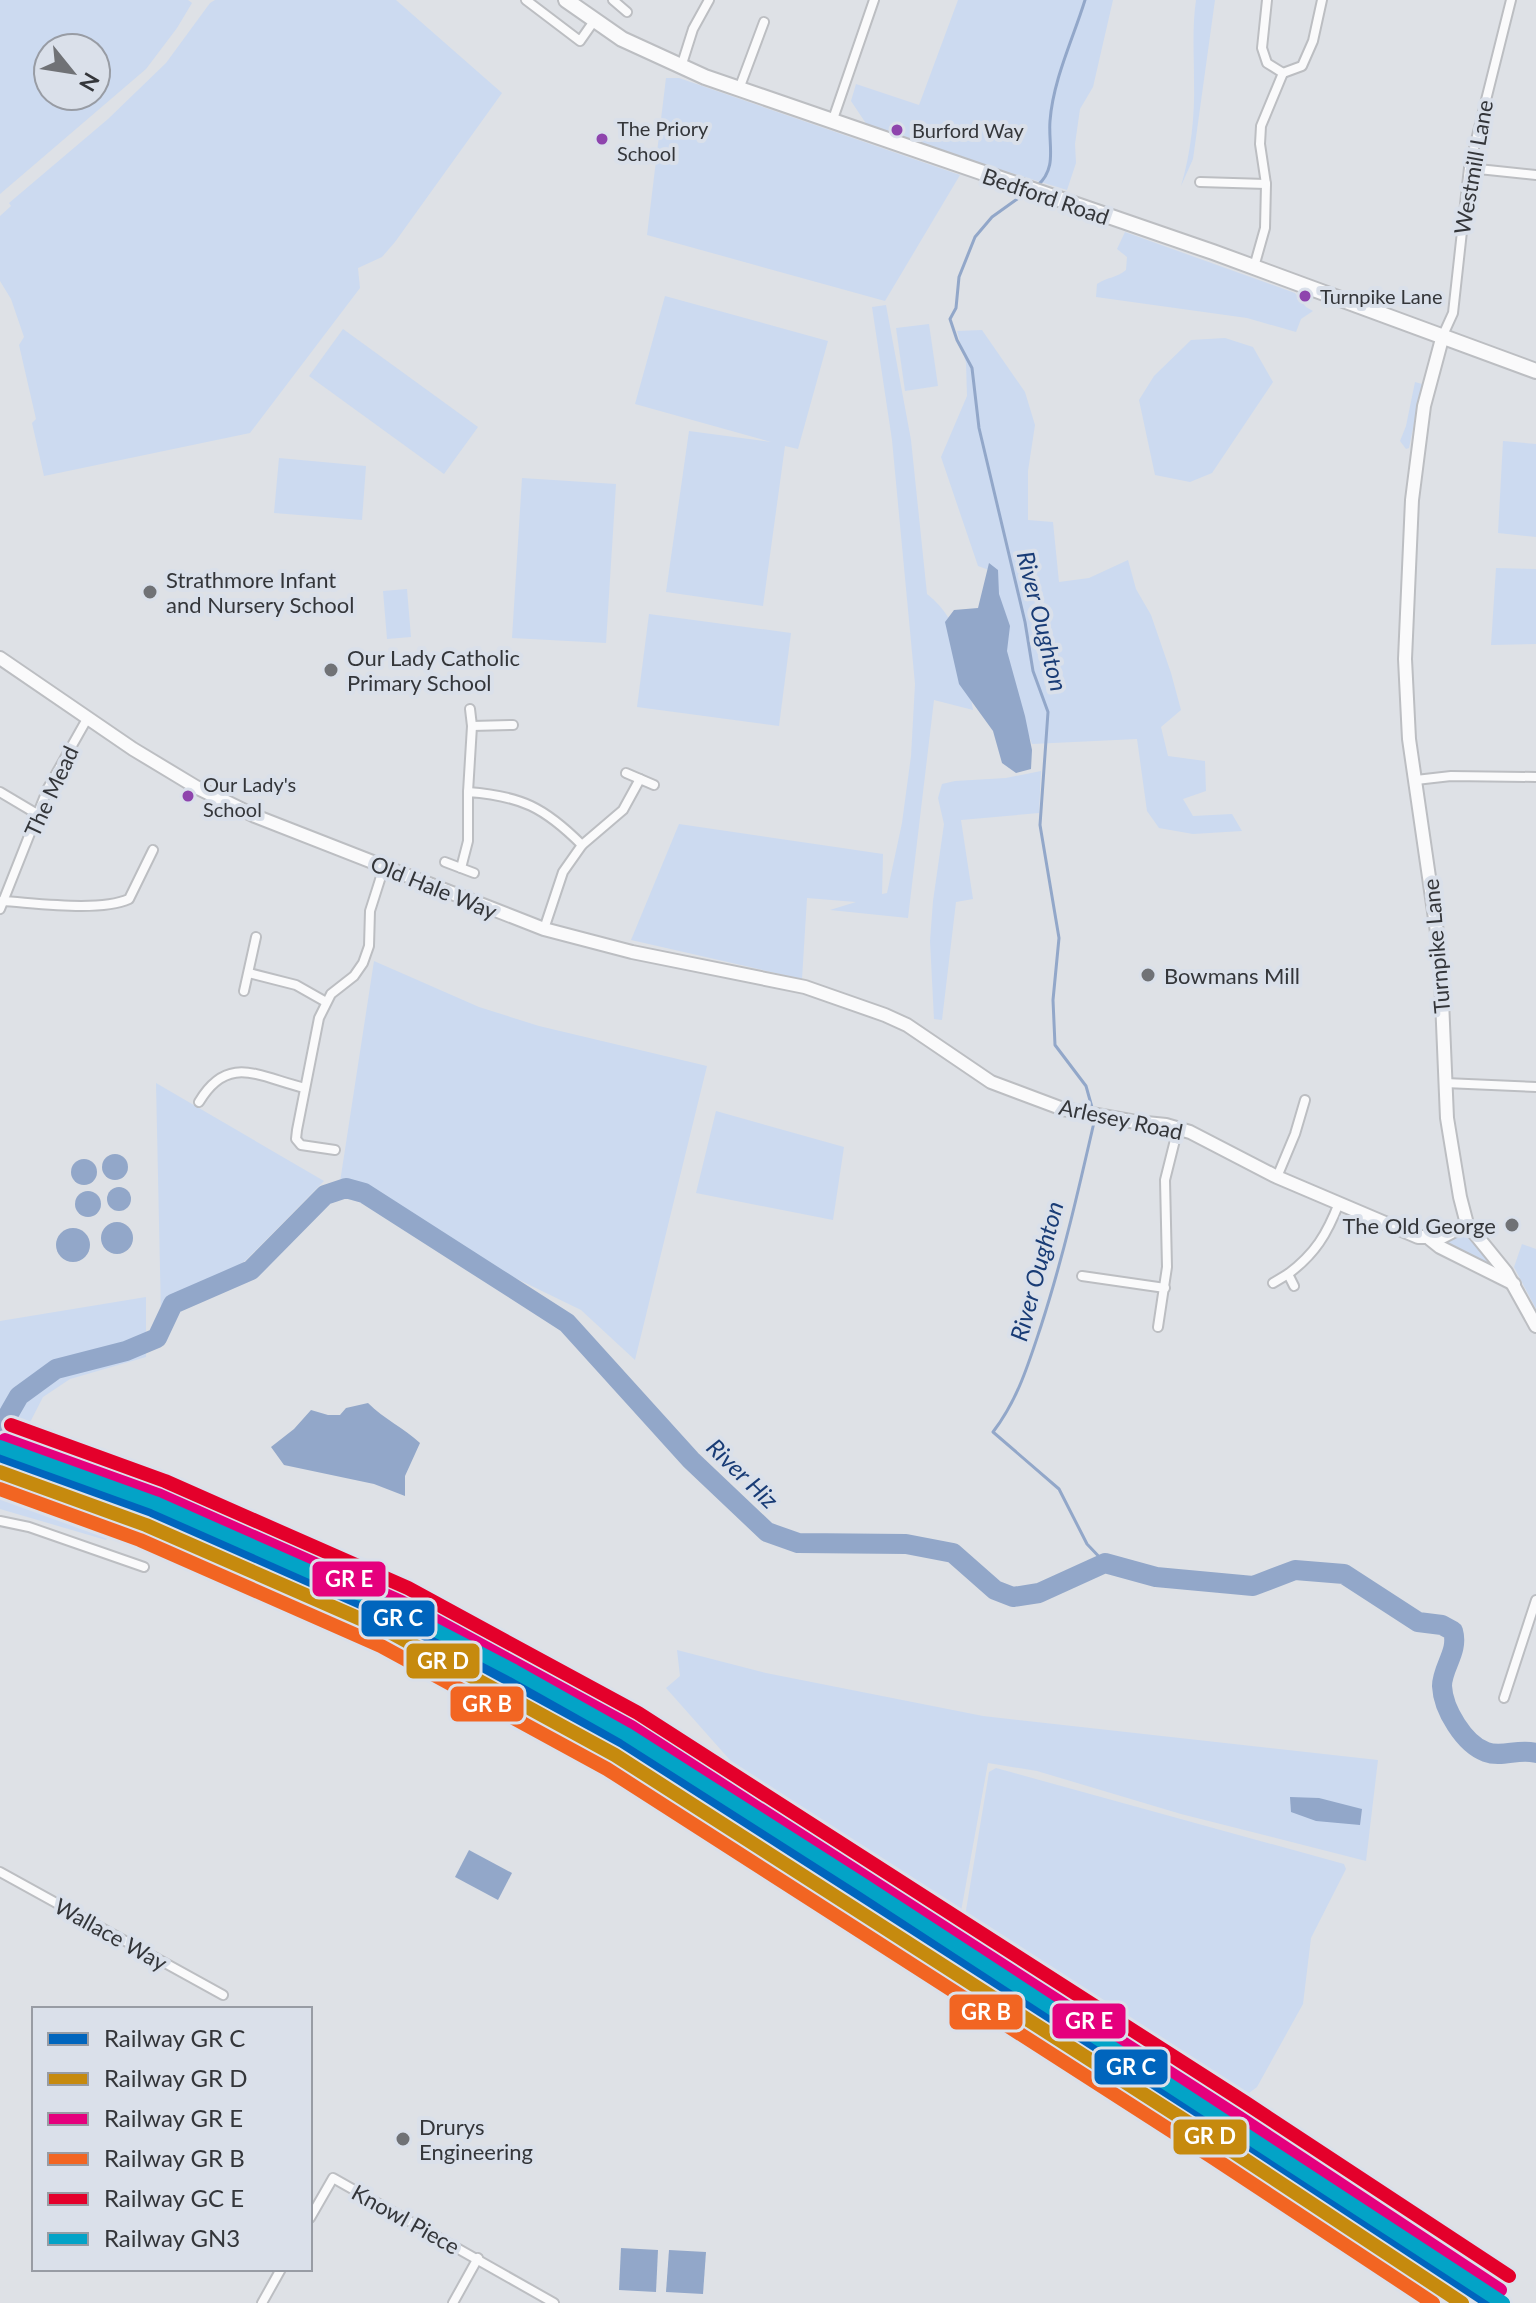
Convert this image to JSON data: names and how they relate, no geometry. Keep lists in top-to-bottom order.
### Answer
{
  "streets": {
    "main road": ["Bedford Road"],
    "street": [
      "Westmill Lane",
      "The Mead",
      "Old Hale Way",
      "Turnpike Lane",
      "Arlesey Road",
      "Wallace Way",
      "Knowl Piece"
    ]
  },
  "crossings": [
    ["Westmill Lane", "Bedford Road"],
    ["Westmill Lane", "Turnpike Lane"],
    ["Bedford Road", "Turnpike Lane"],
    ["The Mead", "Old Hale Way"],
    ["Old Hale Way", "Arlesey Road"]
  ],
  "water": ["River Oughton", "River Hiz"],
  "places": [
    "Burford Way",
    "The Priory School",
    "Turnpike Lane",
    "Strathmore Infant and Nursery School",
    "Our Lady Catholic Primary School",
    "Our Lady's School",
    "Bowmans Mill",
    "The Old George",
    "Drurys Engineering"
  ],
  "lines": ["rail line GN3"],
  "legend": [
    "Railway GR C",
    "Railway GR D",
    "Railway GR E",
    "Railway GR B",
    "Railway GC E",
    "Railway GN3"
  ],
  "north": "bottom right"
}
